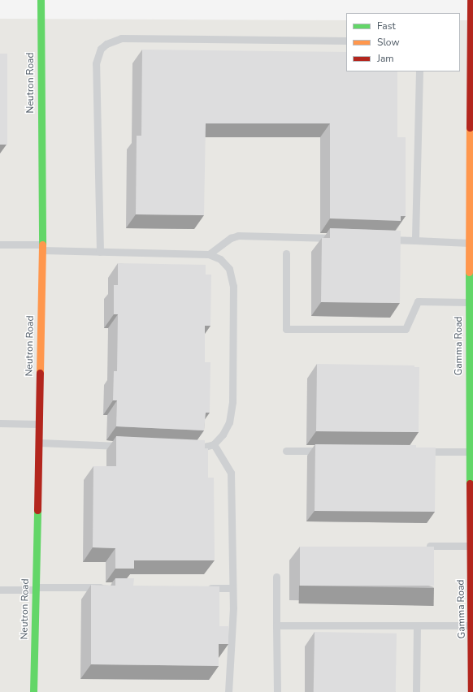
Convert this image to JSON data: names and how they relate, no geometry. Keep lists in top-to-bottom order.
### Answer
{
  "streets": {
    "street": ["Neutron Road", "Gamma Road"]
  },
  "legend": ["Fast", "Slow", "Jam"]
}
